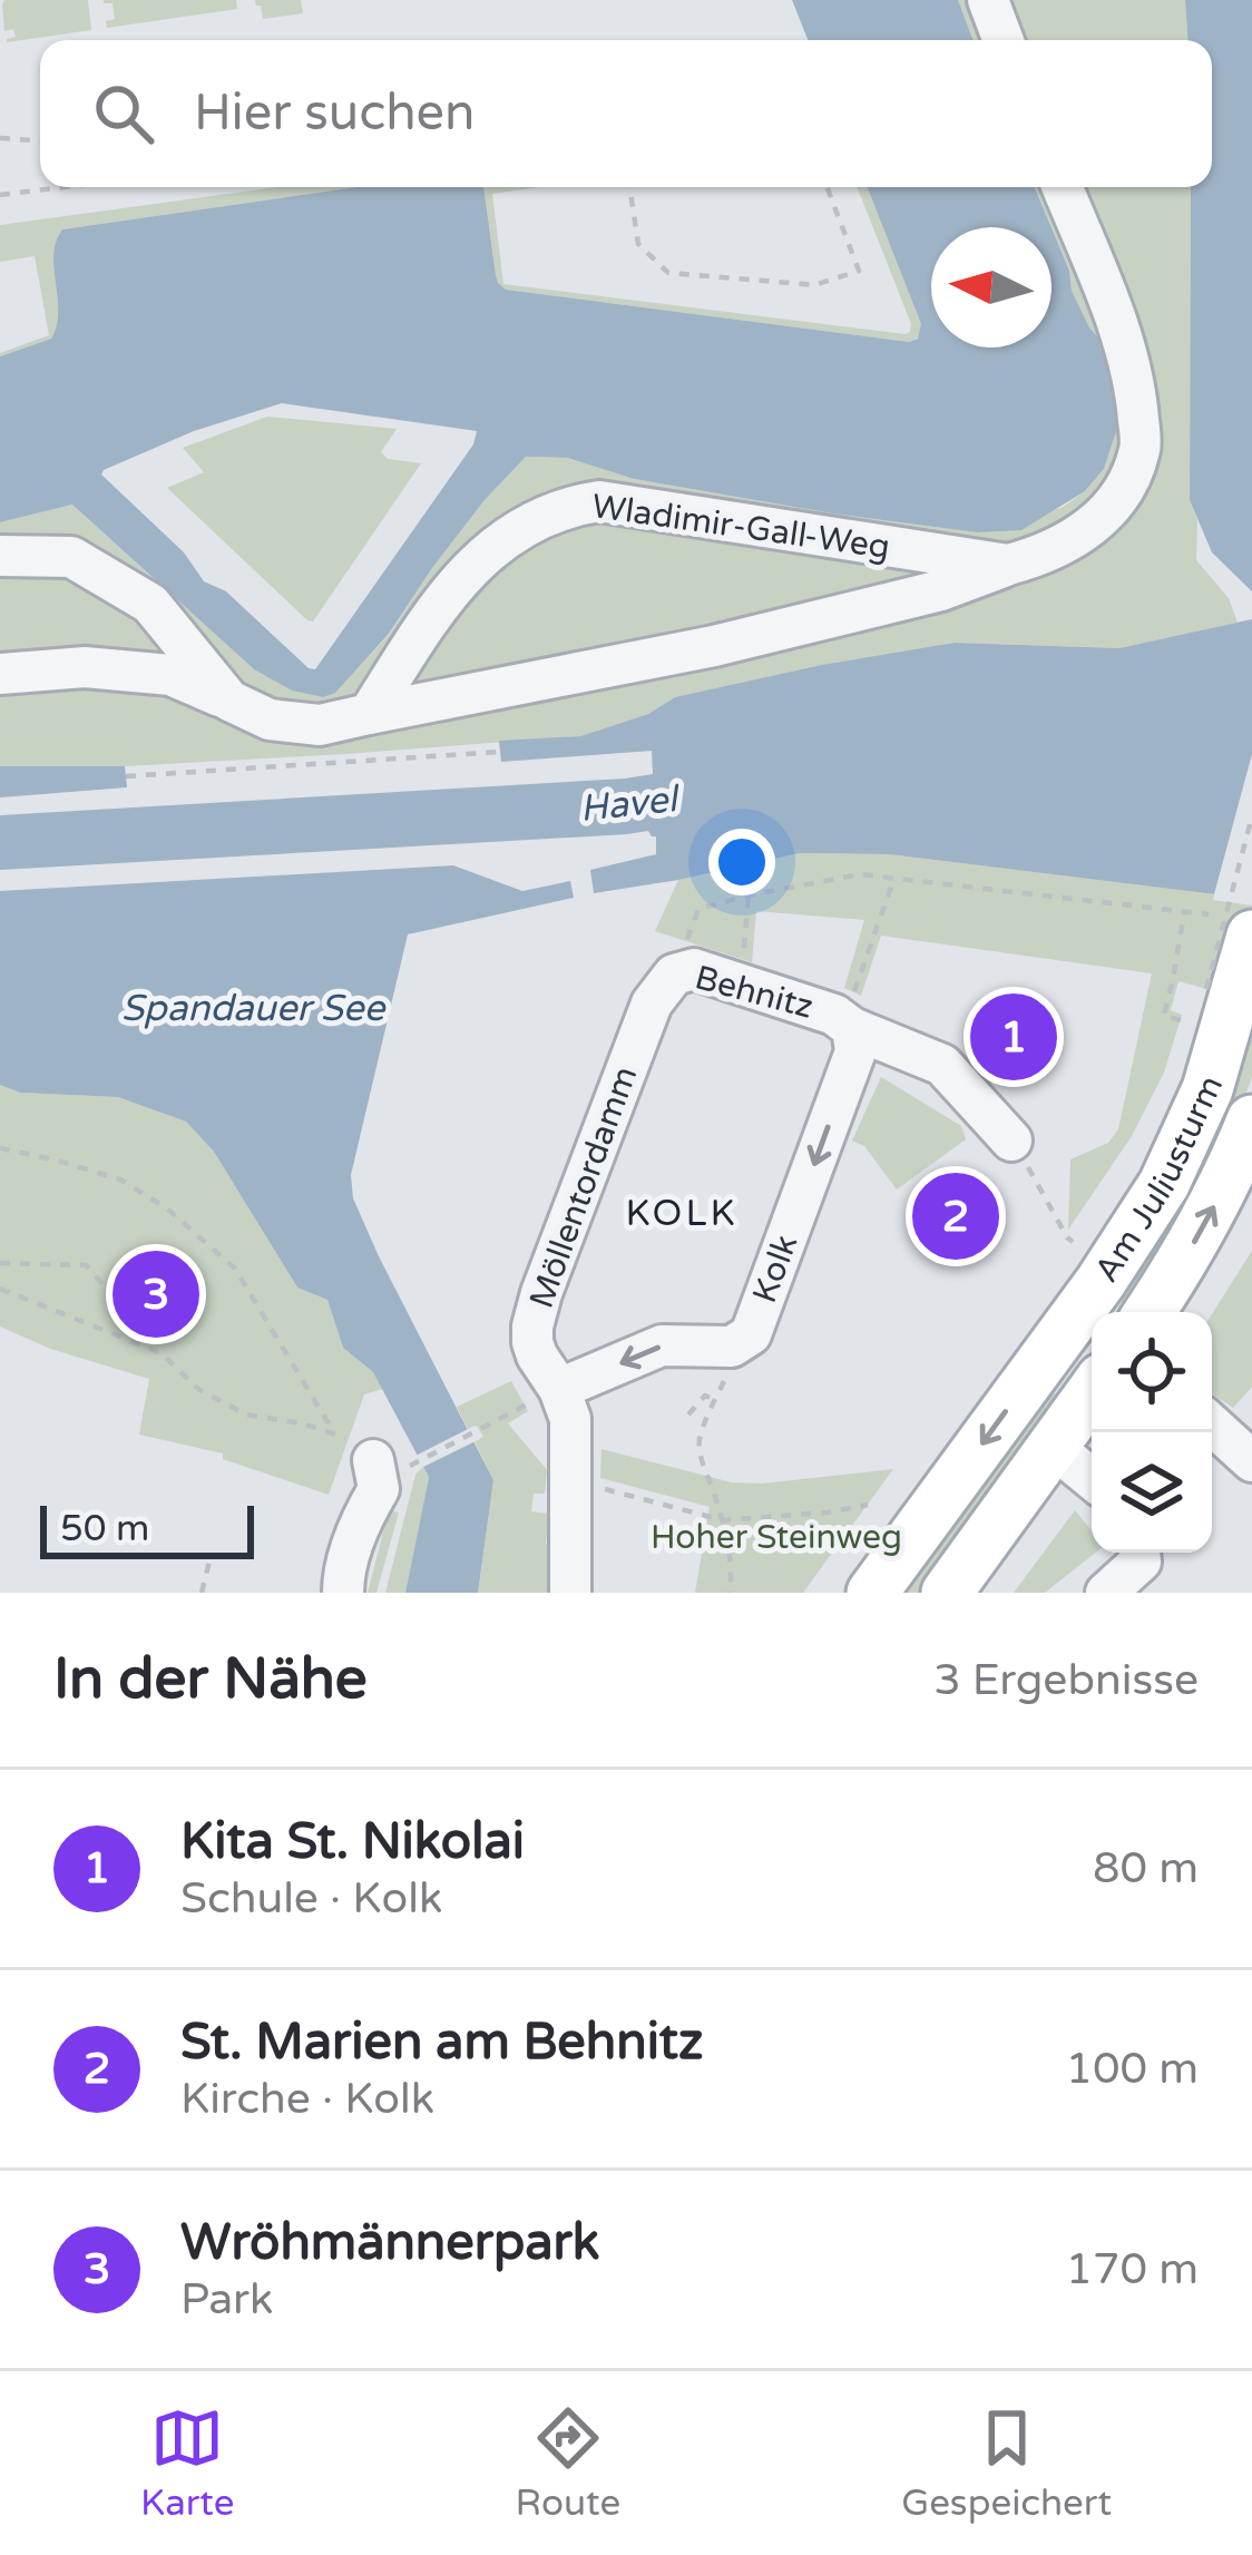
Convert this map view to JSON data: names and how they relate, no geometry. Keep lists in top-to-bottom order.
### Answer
{
  "streets": {
    "main road": ["Am Juliusturm"],
    "street": [
      "Wladimir-Gall-Weg",
      "Behnitz",
      "Möllentordamm",
      "Kolk"
    ]
  },
  "crossings": [
    ["Behnitz", "Möllentordamm"],
    ["Behnitz", "Kolk"],
    ["Möllentordamm", "Kolk"]
  ],
  "one_way": ["Kolk"],
  "districts": ["KOLK"],
  "water": ["Havel", "Spandauer See"],
  "parks": ["Hoher Steinweg"],
  "scale_bar": "50 m",
  "north": "left",
  "page": {
    "search": "Hier suchen",
    "pins": ["1", "2", "3"],
    "scale": "50 m",
    "heading": ["In der Nähe", "3 Ergebnisse"],
    "list": [
      {
        "mark": "1",
        "name": "Kita St. Nikolai",
        "note": "Schule · Kolk",
        "value": "80 m"
      },
      {
        "mark": "2",
        "name": "St. Marien am Behnitz",
        "note": "Kirche · Kolk",
        "value": "100 m"
      },
      {
        "mark": "3",
        "name": "Wröhmännerpark",
        "note": "Park",
        "value": "170 m"
      }
    ],
    "nav": ["Karte", "Route", "Gespeichert"]
  }
}
